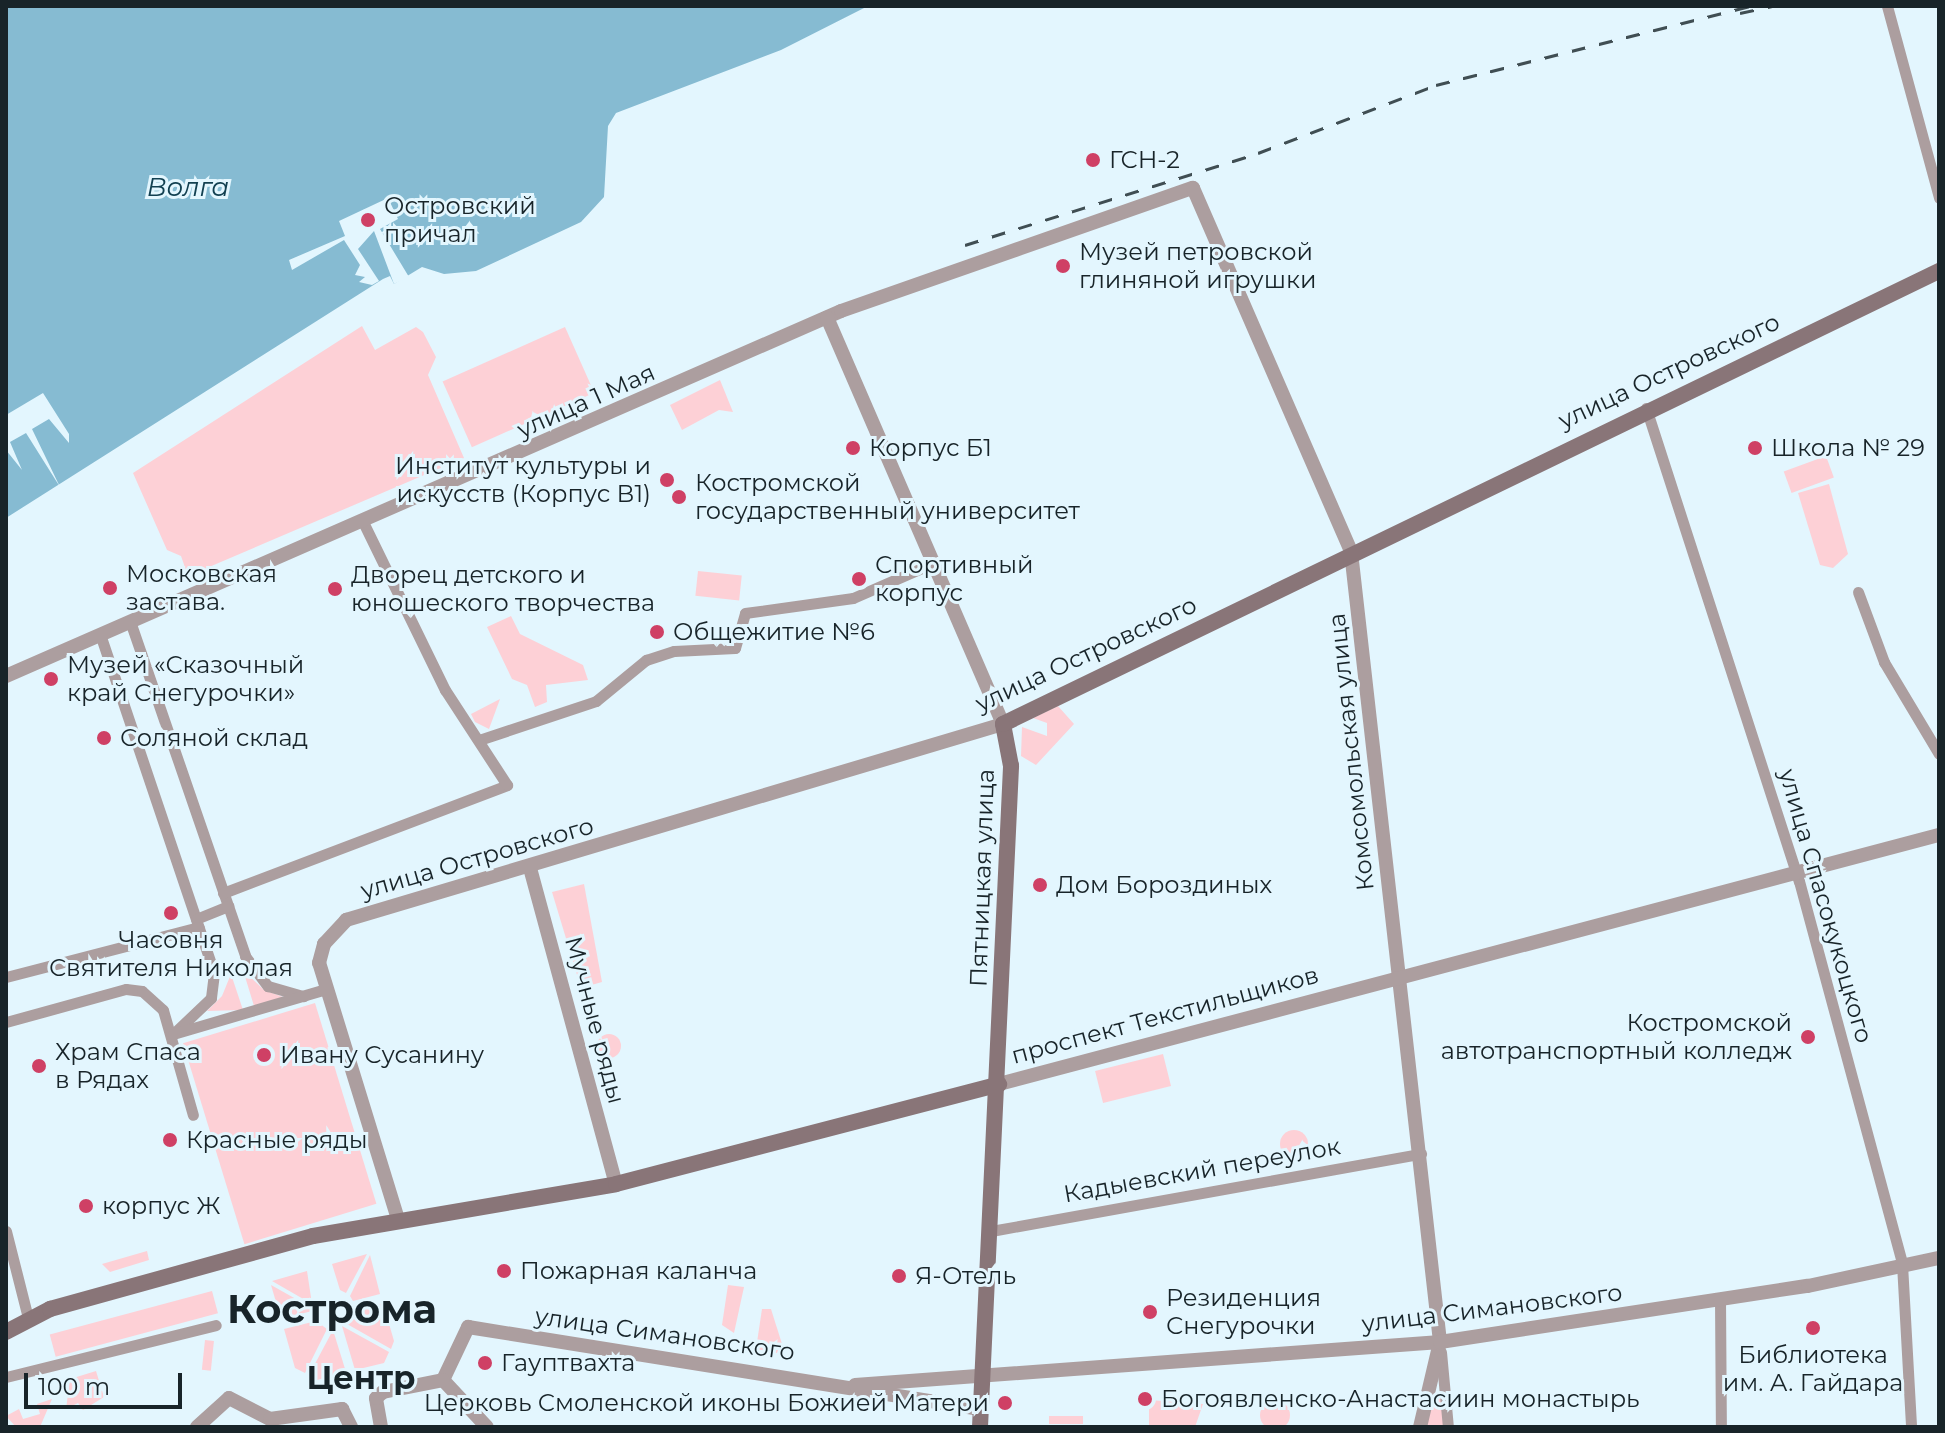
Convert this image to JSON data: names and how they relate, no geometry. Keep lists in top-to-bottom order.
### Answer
{
  "streets": {
    "main road": ["улица Островского", "Пятницкая улица", "проспект Текстильщиков"],
    "street": [
      "улица 1 Мая",
      "Комсомольская улица",
      "улица Спасокукоцкого",
      "Мучные ряды",
      "Кадыевский переулок",
      "улица Симановского"
    ]
  },
  "crossings": [
    ["улица Островского", "Комсомольская улица"],
    ["улица Островского", "Пятницкая улица"],
    ["улица Островского", "улица Спасокукоцкого"],
    ["улица Островского", "Мучные ряды"],
    ["улица 1 Мая", "Комсомольская улица"],
    ["улица 1 Мая", "Пятницкая улица"],
    ["Комсомольская улица", "проспект Текстильщиков"],
    ["Комсомольская улица", "Кадыевский переулок"],
    ["Комсомольская улица", "улица Симановского"],
    ["Пятницкая улица", "проспект Текстильщиков"],
    ["Пятницкая улица", "Кадыевский переулок"],
    ["Пятницкая улица", "улица Симановского"],
    ["улица Спасокукоцкого", "проспект Текстильщиков"],
    ["улица Спасокукоцкого", "улица Симановского"],
    ["проспект Текстильщиков", "Мучные ряды"]
  ],
  "districts": ["Кострома", "Центр"],
  "water": ["Волга"],
  "places": [
    "ГСН-2",
    "Островский причал",
    "Музей петровской глиняной игрушки",
    "Корпус Б1",
    "Школа № 29",
    "Институт культуры и искусств (Корпус В1)",
    "Костромской государственный университет",
    "Спортивный корпус",
    "Московская застава.",
    "Дворец детского и юношеского творчества",
    "Общежитие №6",
    "Музей «Сказочный край Снегурочки»",
    "Соляной склад",
    "Дом Бороздиных",
    "Часовня Святителя Николая",
    "Костромской автотранспортный колледж",
    "Ивану Сусанину",
    "Храм Спаса в Рядах",
    "Красные ряды",
    "корпус Ж",
    "Пожарная каланча",
    "Я-Отель",
    "Резиденция Снегурочки",
    "Библиотека им. А. Гайдара",
    "Гауптвахта",
    "Богоявленско-Анастасиин монастырь",
    "Церковь Смоленской иконы Божией Матери"
  ],
  "scale_bar": "100 m"
}
